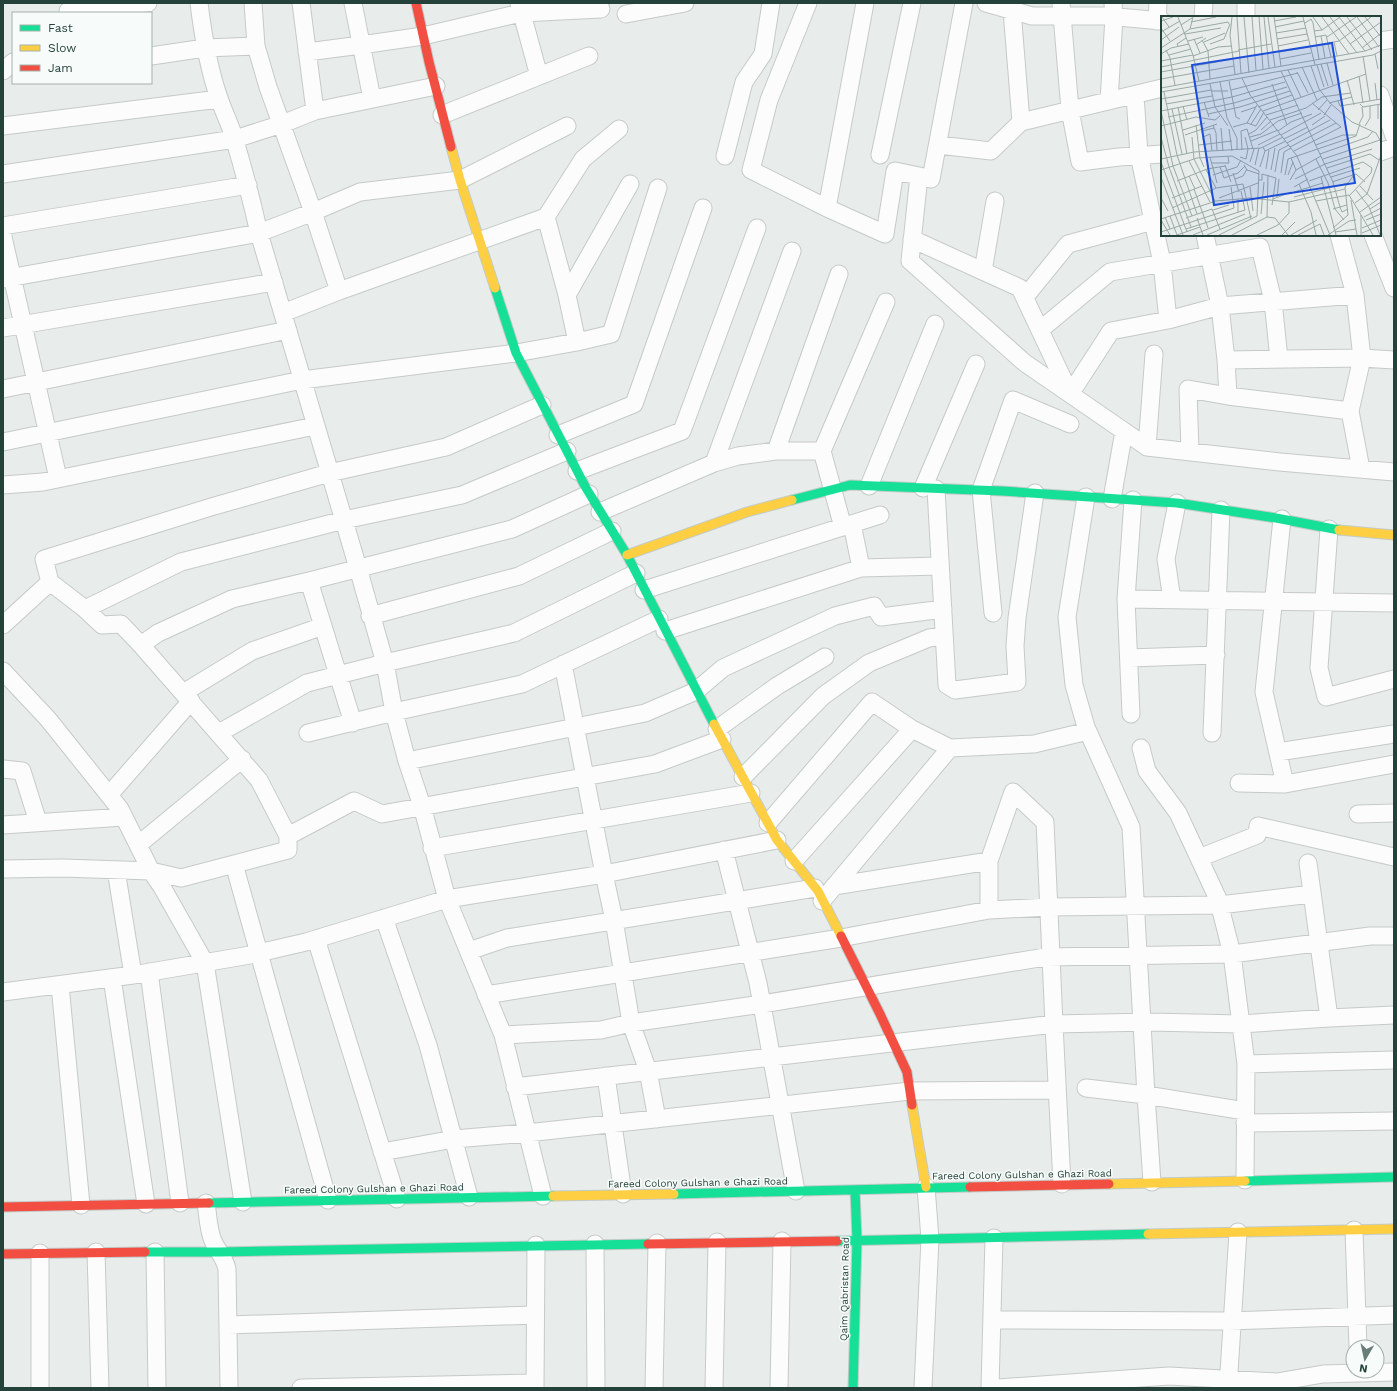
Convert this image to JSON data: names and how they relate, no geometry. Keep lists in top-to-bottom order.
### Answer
{
  "streets": {
    "main road": ["Fareed Colony Gulshan e Ghazi Road", "Qaim Qabristan Road"]
  },
  "crossings": [
    ["Fareed Colony Gulshan e Ghazi Road", "Qaim Qabristan Road"]
  ],
  "legend": ["Fast", "Slow", "Jam"],
  "north": "bottom"
}
